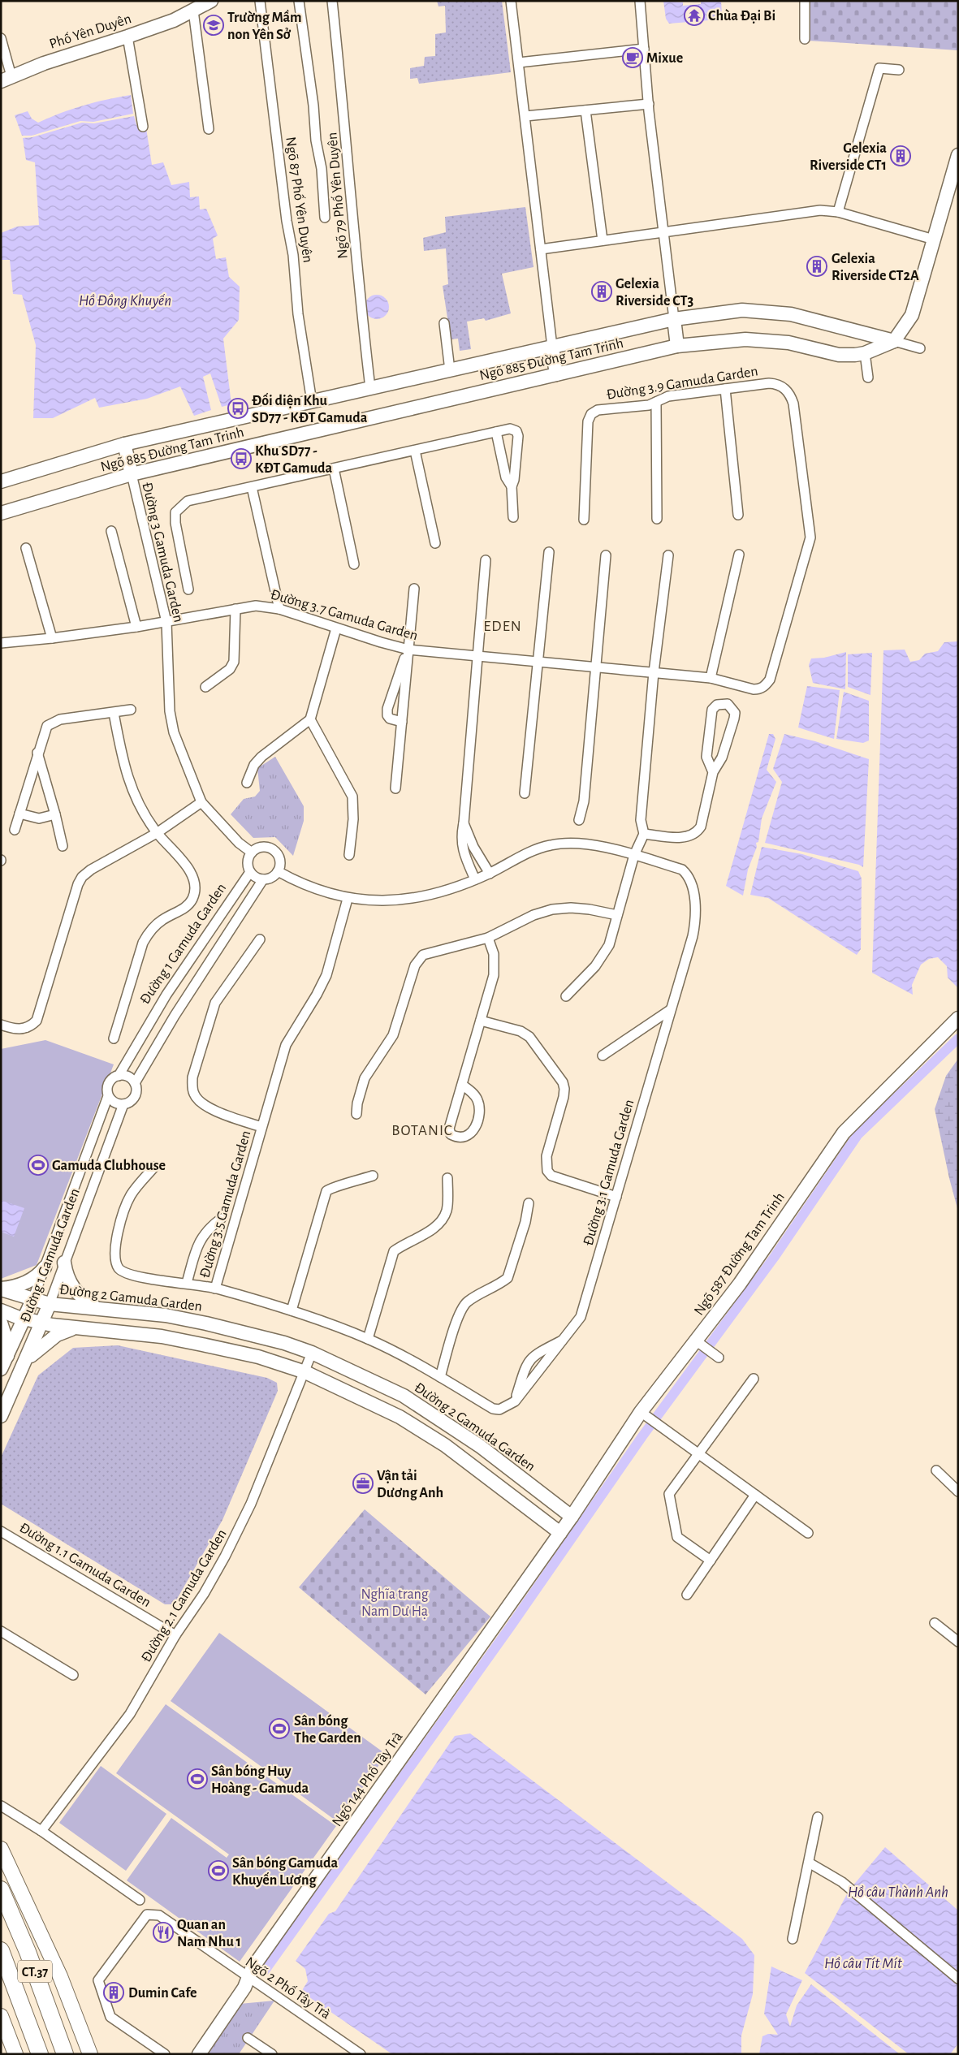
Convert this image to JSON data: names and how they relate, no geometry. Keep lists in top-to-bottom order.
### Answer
{
  "streets": {
    "highway": ["CT.37"],
    "street": [
      "Phố Yên Duyên",
      "Ngõ 79 Phố Yên Duyên",
      "Ngõ 87 Phố Yên Duyên",
      "Ngõ 885 Đường Tam Trinh",
      "Đường 3.9 Gamuda Garden",
      "Đường 3 Gamuda Garden",
      "Đường 3.7 Gamuda Garden",
      "Đường 1 Gamuda Garden",
      "Đường 3.1 Gamuda Garden",
      "Đường 3.5 Gamuda Garden",
      "Ngõ 587 Đường Tam Trinh",
      "Đường 2 Gamuda Garden",
      "Đường 1.1 Gamuda Garden",
      "Đường 2.1 Gamuda Garden",
      "Ngõ 144 Phố Tây Trà",
      "Ngõ 2 Phố Tây Trà"
    ]
  },
  "crossings": [
    ["Ngõ 79 Phố Yên Duyên", "Ngõ 885 Đường Tam Trinh"],
    ["Ngõ 87 Phố Yên Duyên", "Ngõ 885 Đường Tam Trinh"],
    ["Ngõ 885 Đường Tam Trinh", "Đường 3 Gamuda Garden"],
    ["Đường 3.9 Gamuda Garden", "Đường 3.7 Gamuda Garden"],
    ["Đường 3 Gamuda Garden", "Đường 3.7 Gamuda Garden"],
    ["Đường 3 Gamuda Garden", "Đường 1 Gamuda Garden"],
    ["Đường 1 Gamuda Garden", "Đường 2 Gamuda Garden"],
    ["Đường 3.1 Gamuda Garden", "Đường 3.5 Gamuda Garden"],
    ["Ngõ 587 Đường Tam Trinh", "Đường 2 Gamuda Garden"],
    ["Ngõ 587 Đường Tam Trinh", "Ngõ 144 Phố Tây Trà"],
    ["Đường 2 Gamuda Garden", "Đường 2.1 Gamuda Garden"],
    ["Đường 2 Gamuda Garden", "Ngõ 144 Phố Tây Trà"],
    ["Đường 1.1 Gamuda Garden", "Đường 2.1 Gamuda Garden"],
    ["Ngõ 144 Phố Tây Trà", "Ngõ 2 Phố Tây Trà"]
  ],
  "districts": ["EDEN", "BOTANIC"],
  "water": ["Hồ Đồng Khuyến", "Hồ câu Thành Anh", "Hồ câu Tít Mít"],
  "parks": ["Nghĩa trang Nam Dư Hạ"],
  "places": {
    "temple": ["Chùa Đại Bi"],
    "school or university": ["Trường Mầm non Yên Sở"],
    "cafe": ["Mixue"],
    "building": [
      "Gelexia Riverside CT1",
      "Gelexia Riverside CT2A",
      "Gelexia Riverside CT3",
      "Dumin Cafe"
    ],
    "bus stop": ["Đối diện Khu SD77 - KĐT Gamuda", "Khu SD77 - KĐT Gamuda"],
    "sports": [
      "Gamuda Clubhouse",
      "Sân bóng The Garden",
      "Sân bóng Huy Hoàng - Gamuda",
      "Sân bóng Gamuda Khuyến Lương"
    ],
    "office": ["Vận tải Dương Anh"],
    "restaurant": ["Quan an Nam Nhu 1"]
  }
}
